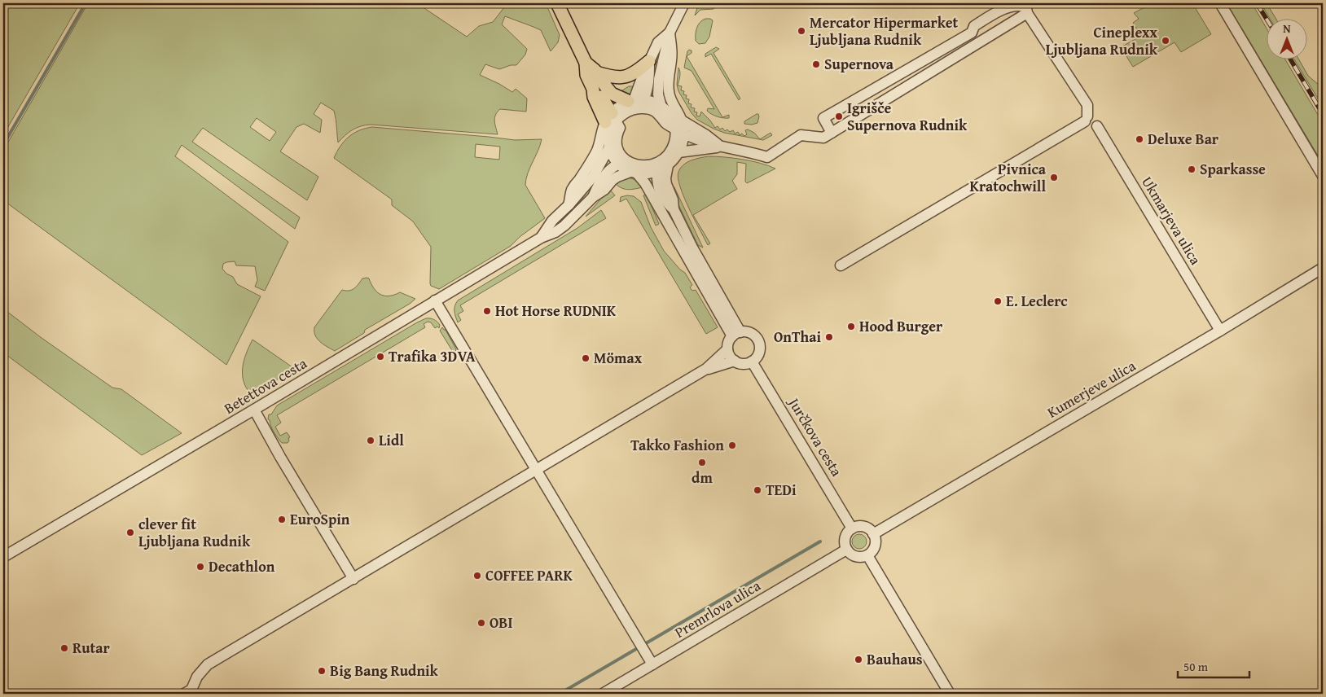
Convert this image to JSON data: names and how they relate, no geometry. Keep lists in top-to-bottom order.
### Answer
{
  "streets": {
    "street": [
      "Ukmarjeva ulica",
      "Betettova cesta",
      "Kumerjeve ulica",
      "Jurčkova cesta",
      "Premrlova ulica"
    ]
  },
  "crossings": [
    ["Ukmarjeva ulica", "Kumerjeve ulica"],
    ["Kumerjeve ulica", "Jurčkova cesta"],
    ["Kumerjeve ulica", "Premrlova ulica"],
    ["Jurčkova cesta", "Premrlova ulica"]
  ],
  "places": [
    "Mercator Hipermarket Ljubljana Rudnik",
    "Cineplexx Ljubljana Rudnik",
    "Supernova",
    "Igrišče Supernova Rudnik",
    "Deluxe Bar",
    "Sparkasse",
    "Pivnica Kratochwill",
    "E. Leclerc",
    "Hot Horse RUDNIK",
    "Hood Burger",
    "OnThai",
    "Trafika 3DVA",
    "Mömax",
    "Lidl",
    "Takko Fashion",
    "dm",
    "TEDi",
    "EuroSpin",
    "clever fit Ljubljana Rudnik",
    "Decathlon",
    "COFFEE PARK",
    "OBI",
    "Rutar",
    "Bauhaus",
    "Big Bang Rudnik"
  ],
  "scale_bar": "50 m",
  "north": "top"
}
